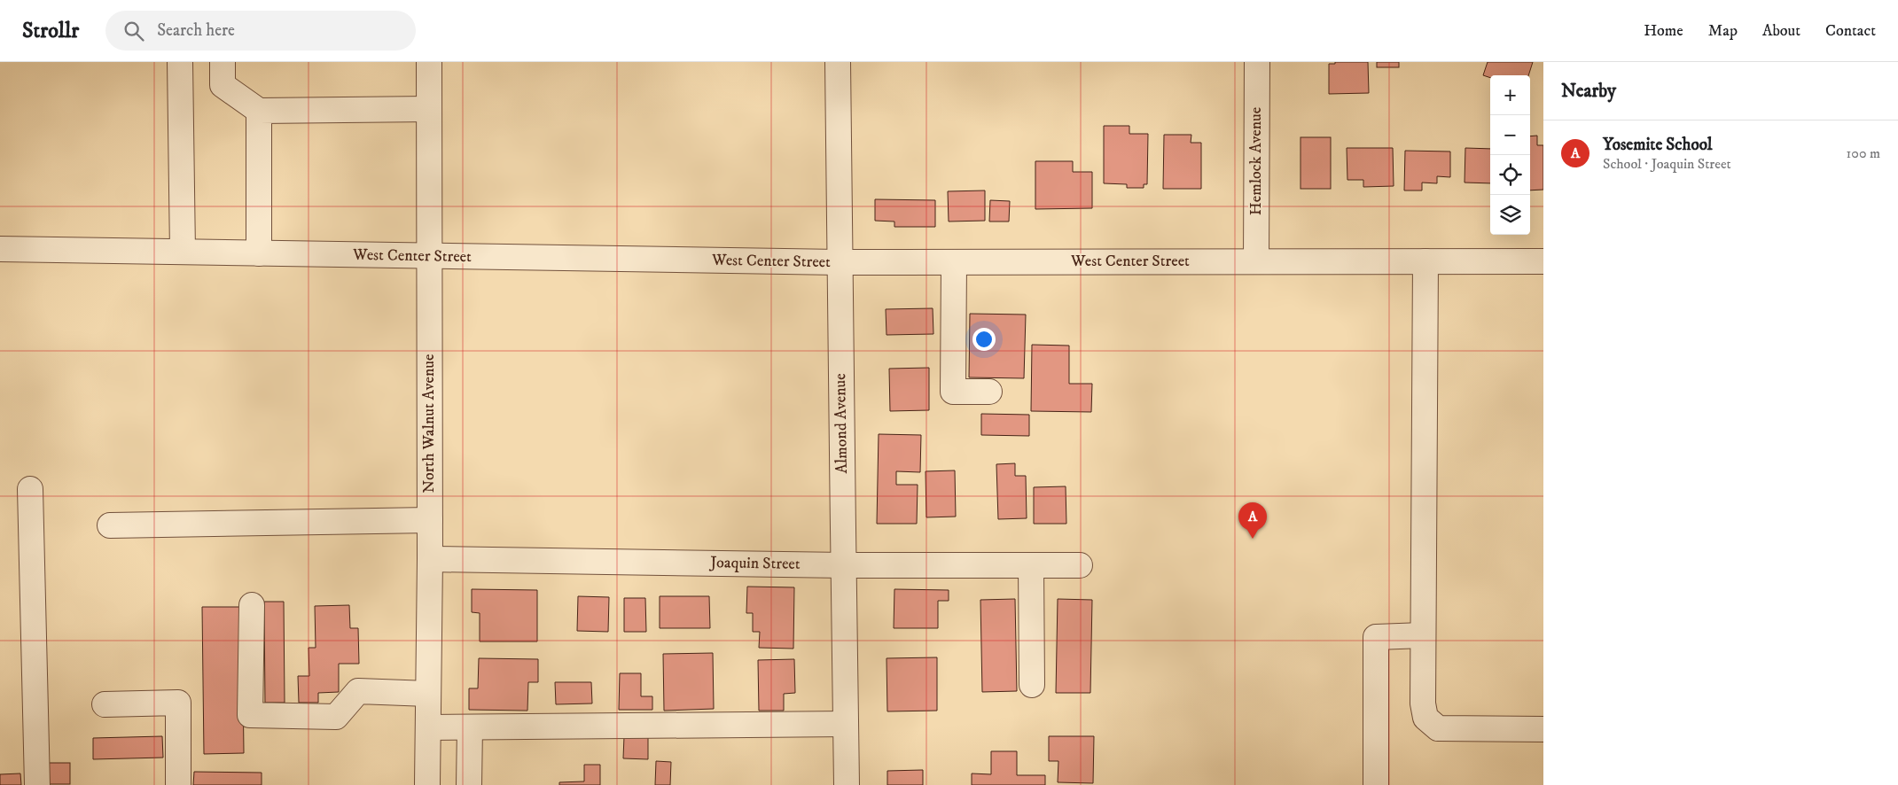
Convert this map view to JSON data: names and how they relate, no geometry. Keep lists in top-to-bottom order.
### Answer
{
  "streets": {
    "street": [
      "Hemlock Avenue",
      "West Center Street",
      "North Walnut Avenue",
      "Almond Avenue",
      "Joaquin Street"
    ]
  },
  "crossings": [
    ["Hemlock Avenue", "West Center Street"],
    ["West Center Street", "North Walnut Avenue"],
    ["West Center Street", "Almond Avenue"],
    ["North Walnut Avenue", "Joaquin Street"],
    ["Almond Avenue", "Joaquin Street"]
  ],
  "page": {
    "header": "Strollr",
    "search": "Search here",
    "nav": [
      "Home",
      "Map",
      "About",
      "Contact"
    ],
    "heading": "Nearby",
    "map_buttons": ["+", "−"],
    "list": [
      {
        "mark": "A",
        "name": "Yosemite School",
        "note": "School · Joaquin Street",
        "value": "100 m"
      }
    ],
    "pins": "A"
  }
}
